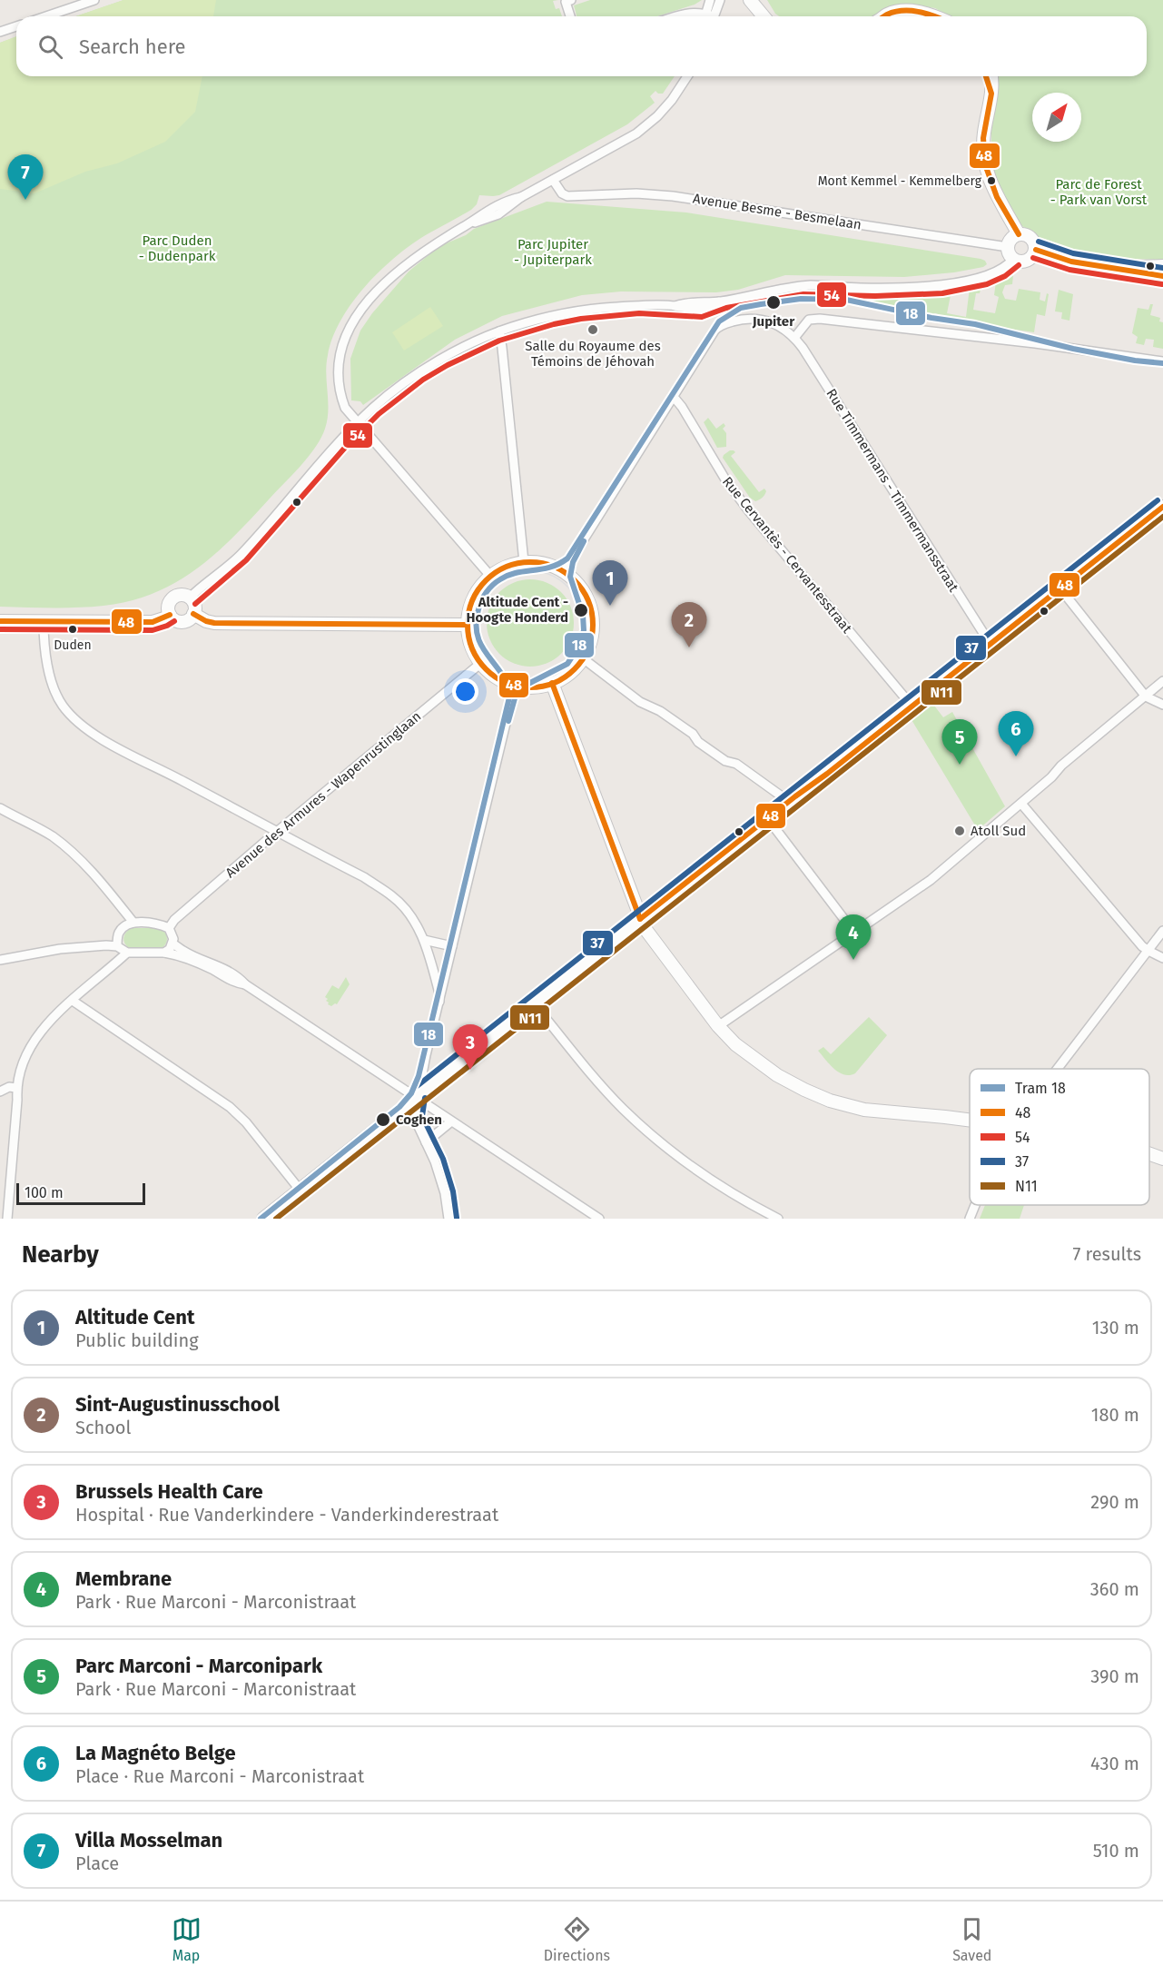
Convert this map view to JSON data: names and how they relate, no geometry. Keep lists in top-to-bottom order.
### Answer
{
  "streets": {
    "street": [
      "Avenue Besme - Besmelaan",
      "Rue Timmermans - Timmermansstraat",
      "Rue Cervantès - Cervantesstraat",
      "Avenue des Armures - Wapenrustinglaan"
    ]
  },
  "parks": ["Parc de Forest - Park van Vorst", "Parc Duden - Dudenpark", "Parc Jupiter - Jupiterpark"],
  "places": [
    "Mont Kemmel - Kemmelberg",
    "Jupiter",
    "Salle du Royaume des Témoins de Jéhovah",
    "Altitude Cent - Hoogte Honderd",
    "Duden",
    "Atoll Sud",
    "Coghen"
  ],
  "lines": [
    "transit line 48",
    "transit line 37",
    "transit line 54",
    "tram line 18",
    "transit line N11"
  ],
  "legend": [
    "Tram 18",
    "48",
    "54",
    "37",
    "N11"
  ],
  "scale_bar": "100 m",
  "north": "top right",
  "page": {
    "search": "Search here",
    "pins": [
      "7",
      "1",
      "2",
      "6",
      "5",
      "4",
      "3"
    ],
    "scale": "100 m",
    "heading": ["Nearby", "7 results"],
    "list": [
      {
        "mark": "1",
        "name": "Altitude Cent",
        "note": "Public building",
        "value": "130 m"
      },
      {
        "mark": "2",
        "name": "Sint-Augustinusschool",
        "note": "School",
        "value": "180 m"
      },
      {
        "mark": "3",
        "name": "Brussels Health Care",
        "note": "Hospital · Rue Vanderkindere - Vanderkinderestraat",
        "value": "290 m"
      },
      {
        "mark": "4",
        "name": "Membrane",
        "note": "Park · Rue Marconi - Marconistraat",
        "value": "360 m"
      },
      {
        "mark": "5",
        "name": "Parc Marconi - Marconipark",
        "note": "Park · Rue Marconi - Marconistraat",
        "value": "390 m"
      },
      {
        "mark": "6",
        "name": "La Magnéto Belge",
        "note": "Place · Rue Marconi - Marconistraat",
        "value": "430 m"
      },
      {
        "mark": "7",
        "name": "Villa Mosselman",
        "note": "Place",
        "value": "510 m"
      }
    ],
    "nav": ["Map", "Directions", "Saved"]
  }
}
